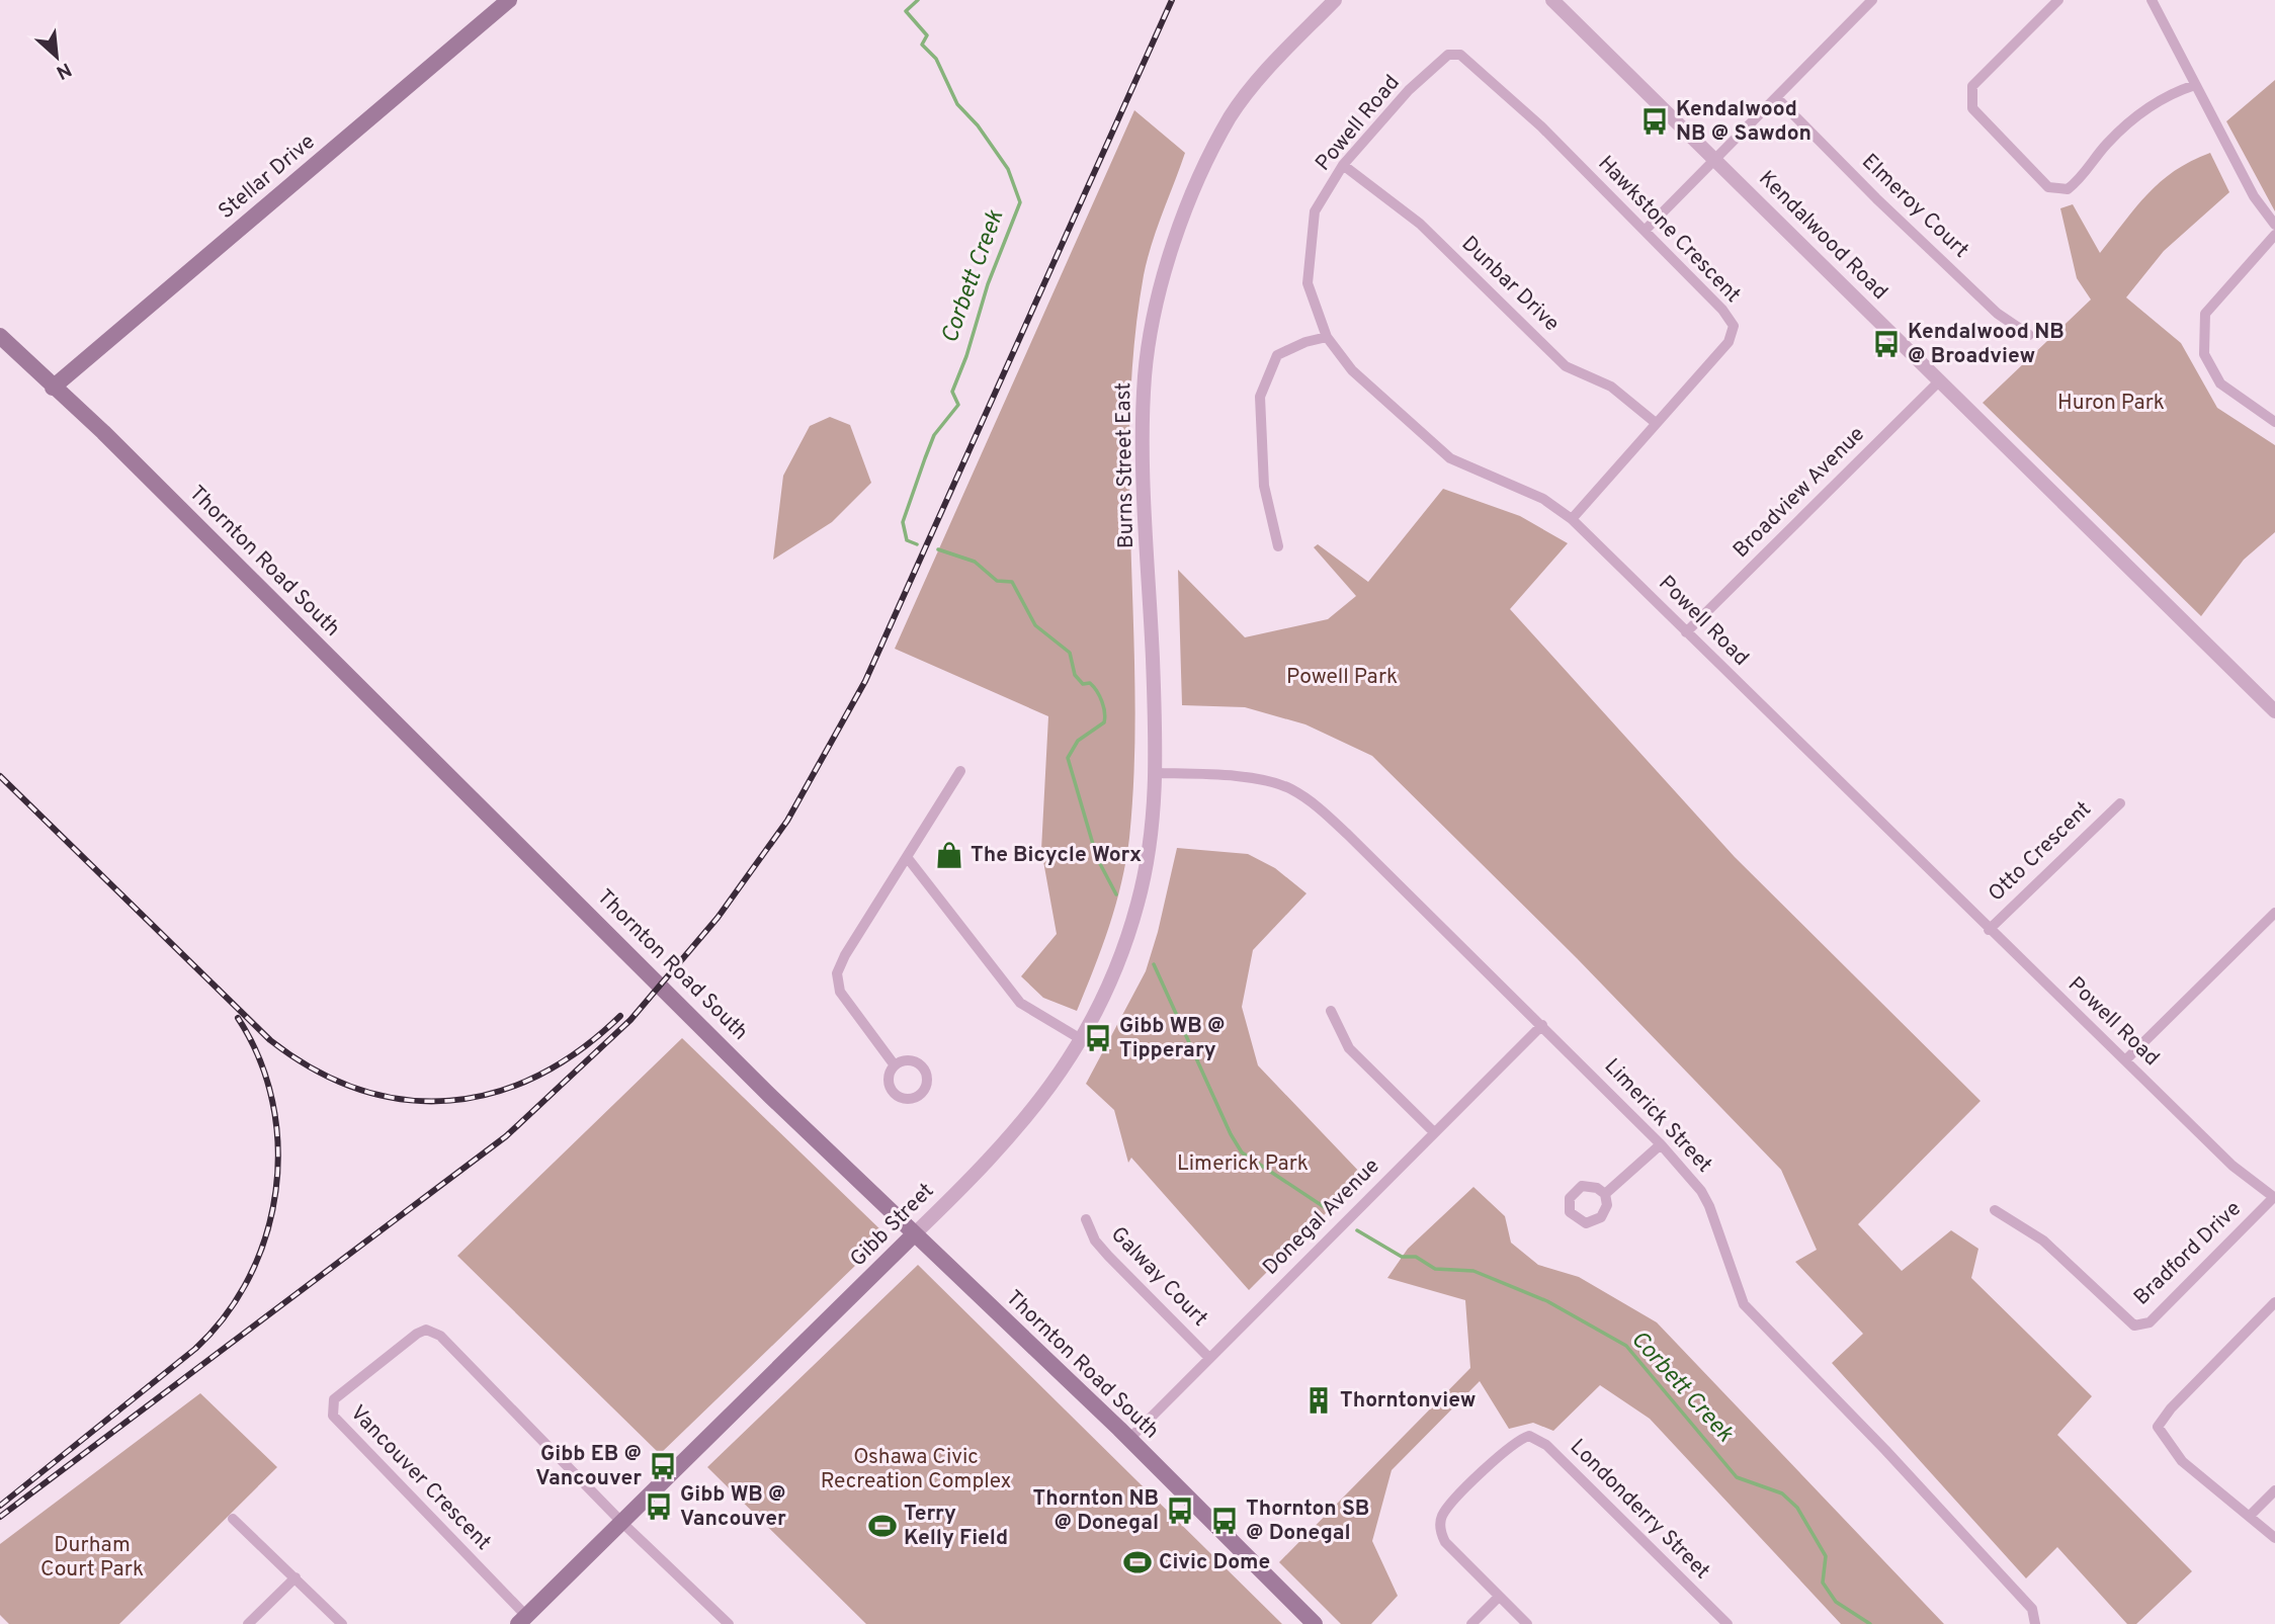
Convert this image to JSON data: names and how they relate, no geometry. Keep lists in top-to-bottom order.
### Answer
{
  "streets": {
    "main road": ["Stellar Drive", "Thornton Road South", "Gibb Street"],
    "street": [
      "Powell Road",
      "Elmeroy Court",
      "Hawkstone Crescent",
      "Kendalwood Road",
      "Dunbar Drive",
      "Burns Street East",
      "Broadview Avenue",
      "Otto Crescent",
      "Limerick Street",
      "Donegal Avenue",
      "Bradford Drive",
      "Galway Court",
      "Vancouver Crescent",
      "Londonderry Street"
    ]
  },
  "crossings": [
    ["Powell Road", "Hawkstone Crescent"],
    ["Powell Road", "Dunbar Drive"],
    ["Powell Road", "Broadview Avenue"],
    ["Powell Road", "Otto Crescent"],
    ["Powell Road", "Bradford Drive"],
    ["Stellar Drive", "Thornton Road South"],
    ["Hawkstone Crescent", "Dunbar Drive"],
    ["Kendalwood Road", "Broadview Avenue"],
    ["Burns Street East", "Limerick Street"],
    ["Burns Street East", "Gibb Street"],
    ["Thornton Road South", "Donegal Avenue"],
    ["Thornton Road South", "Gibb Street"],
    ["Limerick Street", "Donegal Avenue"],
    ["Limerick Street", "Gibb Street"],
    ["Donegal Avenue", "Galway Court"],
    ["Gibb Street", "Vancouver Crescent"]
  ],
  "water": ["Corbett Creek"],
  "parks": [
    "Huron Park",
    "Powell Park",
    "Limerick Park",
    "Oshawa Civic Recreation Complex",
    "Durham Court Park"
  ],
  "places": {
    "bus stop": [
      "Kendalwood NB @ Sawdon",
      "Kendalwood NB @ Broadview",
      "Gibb WB @ Tipperary",
      "Gibb EB @ Vancouver",
      "Gibb WB @ Vancouver",
      "Thornton NB @ Donegal",
      "Thornton SB @ Donegal"
    ],
    "shop": ["The Bicycle Worx"],
    "building": ["Thorntonview"],
    "sports": ["Terry Kelly Field", "Civic Dome"]
  },
  "north": "bottom right"
}
